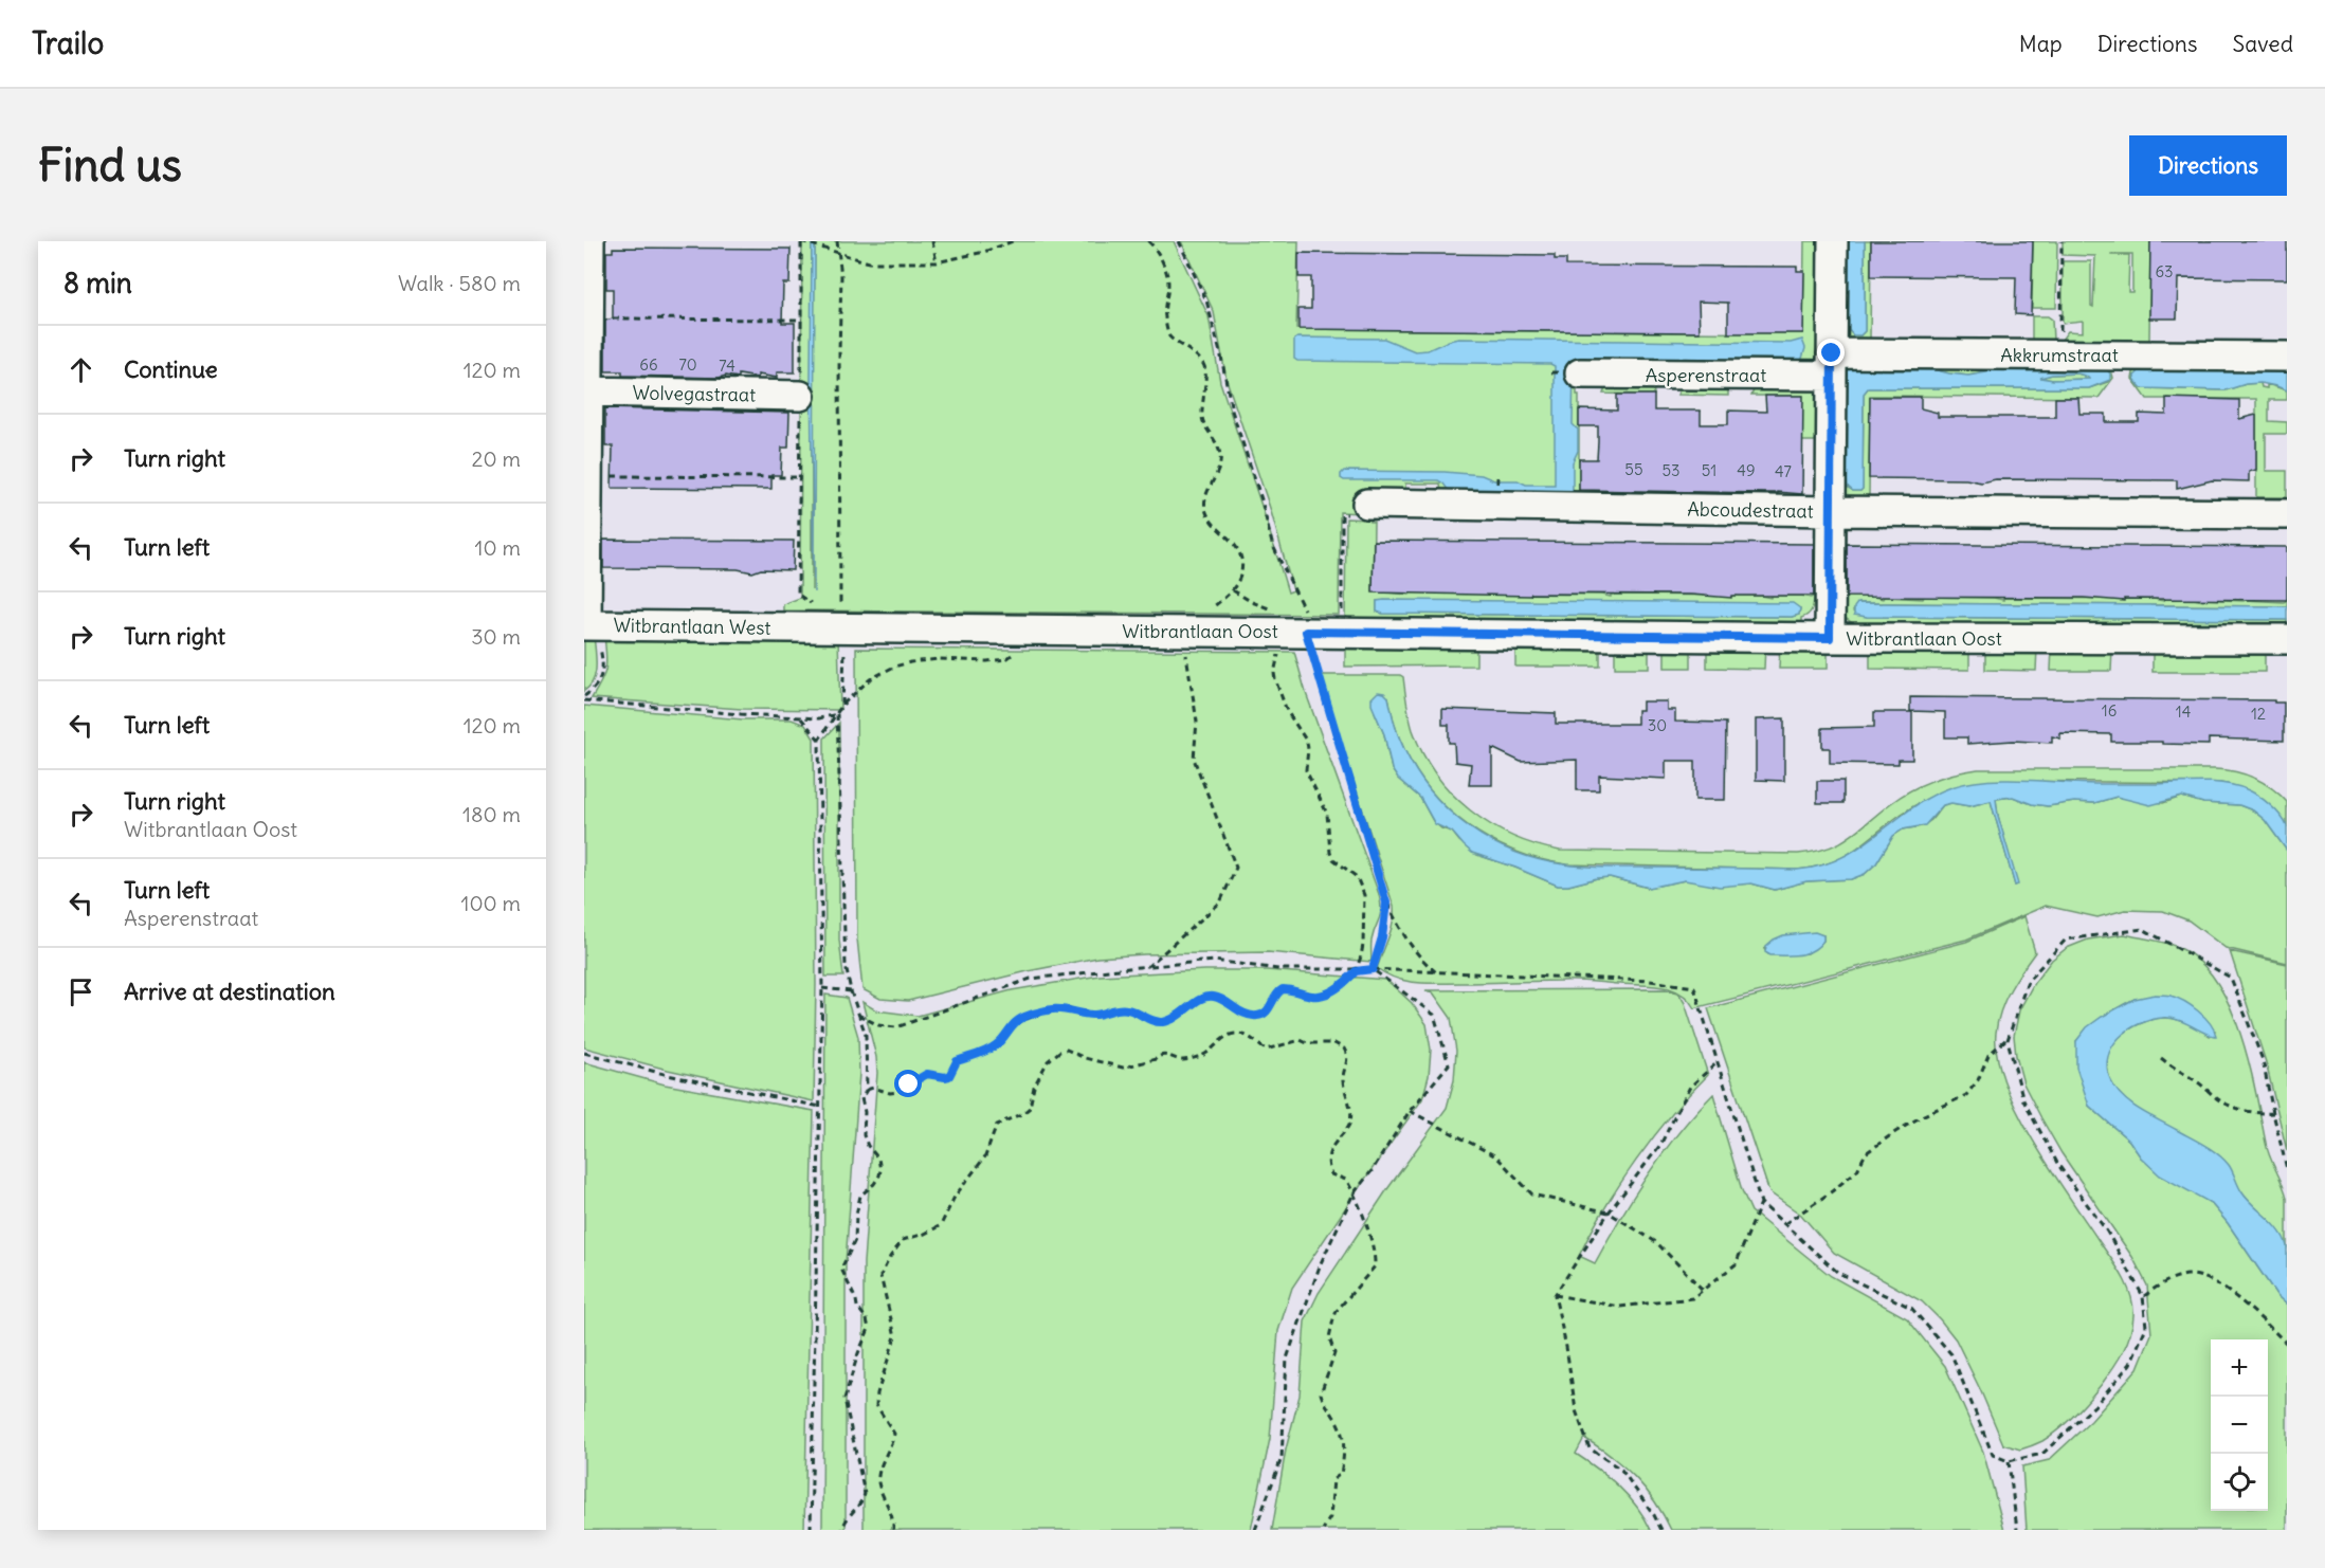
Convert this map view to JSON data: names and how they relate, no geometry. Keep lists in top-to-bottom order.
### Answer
{
  "streets": {
    "street": [
      "Akkrumstraat",
      "Asperenstraat",
      "Wolvegastraat",
      "Abcoudestraat",
      "Witbrantlaan West",
      "Witbrantlaan Oost"
    ]
  },
  "crossings": [
    ["Akkrumstraat", "Asperenstraat"],
    ["Witbrantlaan West", "Witbrantlaan Oost"]
  ],
  "house_numbers": [
    "63",
    "66",
    "70",
    "74",
    "55",
    "53",
    "51",
    "49",
    "47",
    "16",
    "14",
    "12",
    "30"
  ],
  "page": {
    "header": "Trailo",
    "nav": ["Map", "Directions", "Saved"],
    "buttons": "Directions",
    "title": "Find us",
    "heading": ["8 min", "Walk · 580 m"],
    "list": [
      ["Continue", "120 m"],
      ["Turn right", "20 m"],
      ["Turn left", "10 m"],
      ["Turn right", "30 m"],
      ["Turn left", "120 m"],
      ["Turn right", "Witbrantlaan Oost", "180 m"],
      ["Turn left", "Asperenstraat", "100 m"],
      "Arrive at destination"
    ],
    "map_buttons": ["+", "−"]
  }
}
